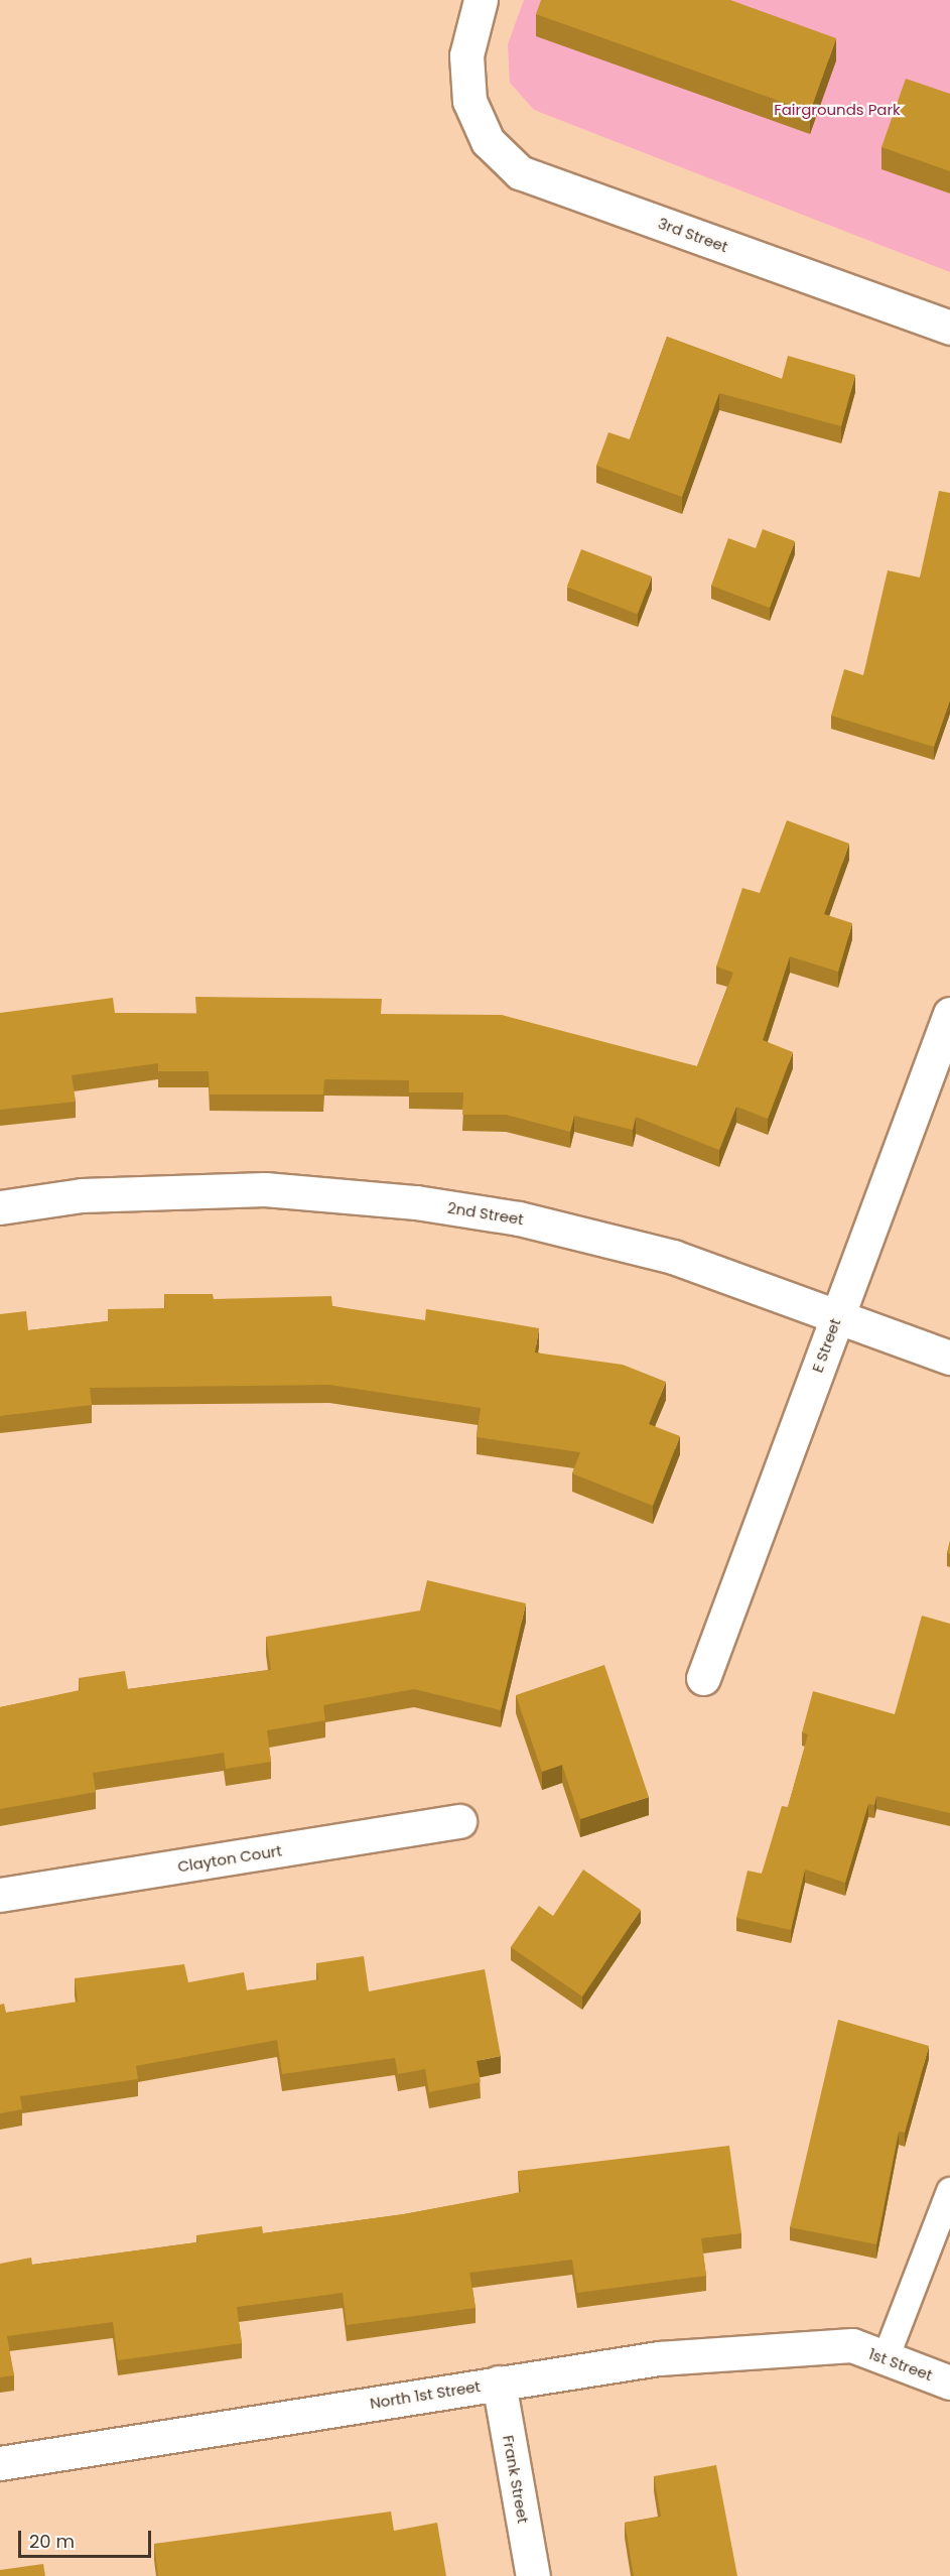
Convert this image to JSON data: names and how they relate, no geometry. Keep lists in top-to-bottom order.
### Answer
{
  "streets": {
    "street": [
      "3rd Street",
      "2nd Street",
      "E Street",
      "Clayton Court",
      "1st Street",
      "North 1st Street",
      "Frank Street"
    ]
  },
  "crossings": [
    ["2nd Street", "E Street"],
    ["1st Street", "North 1st Street"],
    ["North 1st Street", "Frank Street"]
  ],
  "parks": ["Fairgrounds Park"],
  "scale_bar": "20 m"
}
